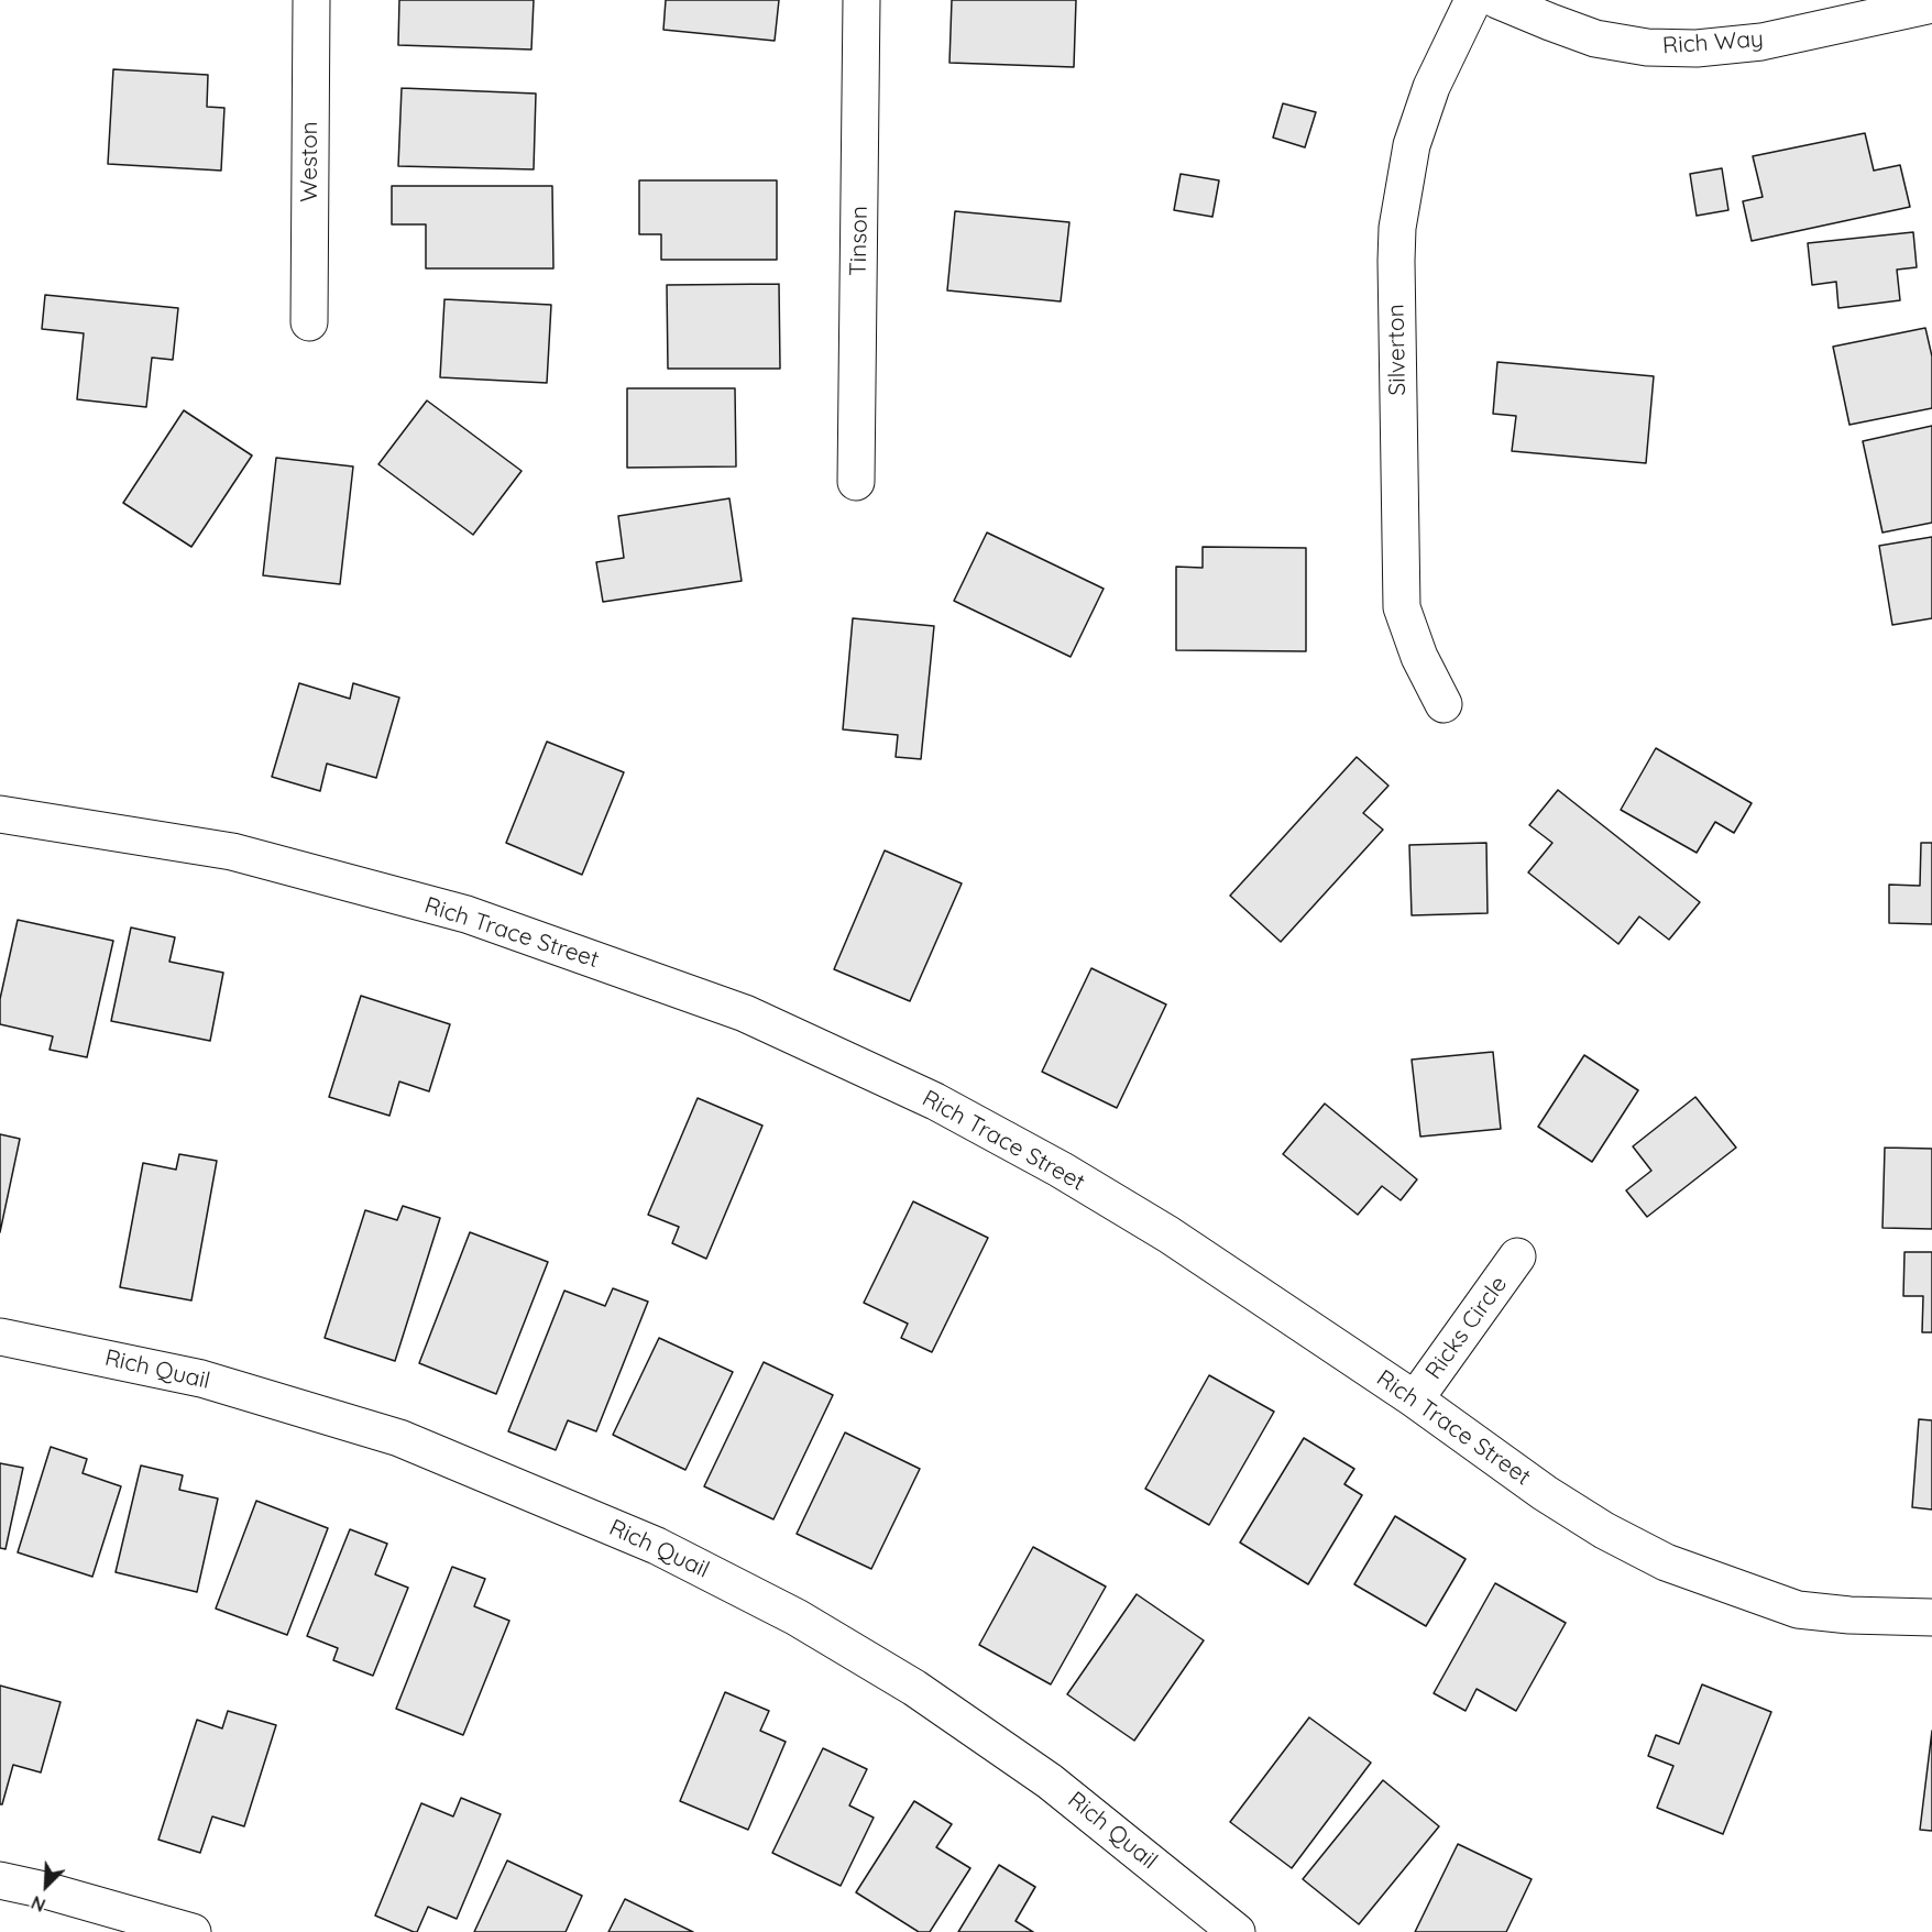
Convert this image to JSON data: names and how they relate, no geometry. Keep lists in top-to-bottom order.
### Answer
{
  "streets": {
    "street": [
      "Rich Way",
      "Weston",
      "Tinson",
      "Silverton",
      "Rich Trace Street",
      "Ricks Circle",
      "Rich Quail"
    ]
  },
  "crossings": [
    ["Rich Trace Street", "Ricks Circle"]
  ],
  "north": "bottom left"
}
